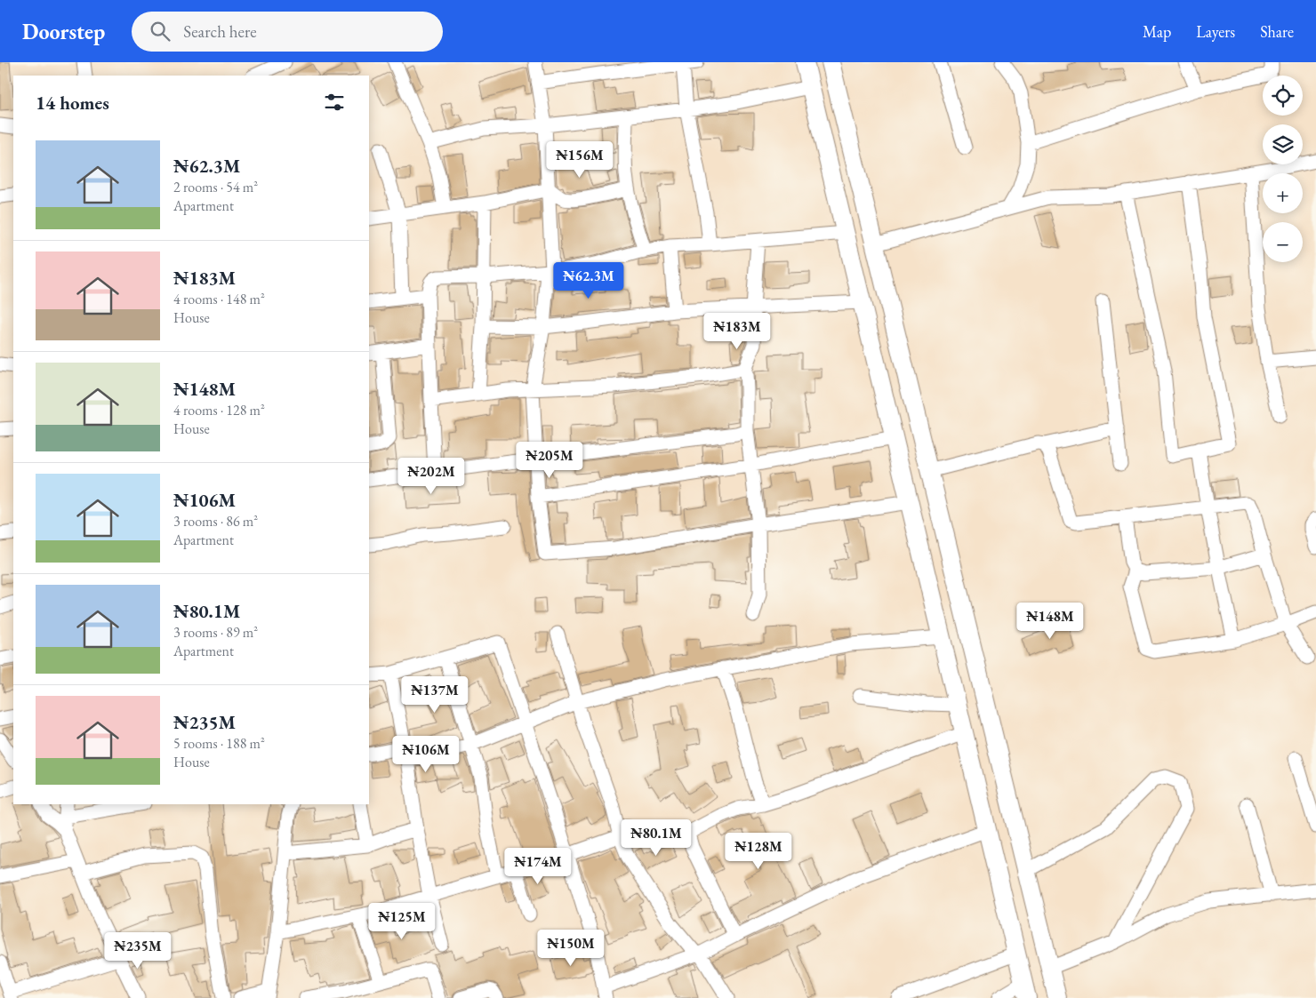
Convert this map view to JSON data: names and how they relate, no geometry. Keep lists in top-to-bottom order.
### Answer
{
  "page": {
    "header": "Doorstep",
    "search": "Search here",
    "nav": ["Map", "Layers", "Share"],
    "map_buttons": ["+", "−"],
    "heading": "14 homes",
    "list": [
      {
        "name": "₦62.3M",
        "note": "2 rooms · 54 m² · Apartment"
      },
      {
        "name": "₦183M",
        "note": "4 rooms · 148 m² · House"
      },
      {
        "name": "₦148M",
        "note": "4 rooms · 128 m² · House"
      },
      {
        "name": "₦106M",
        "note": "3 rooms · 86 m² · Apartment"
      },
      {
        "name": "₦80.1M",
        "note": "3 rooms · 89 m² · Apartment"
      },
      {
        "name": "₦235M",
        "note": "5 rooms · 188 m² · House"
      }
    ],
    "price": [
      "₦156M",
      "₦62.3M",
      "₦183M",
      "₦205M",
      "₦202M",
      "₦148M",
      "₦137M",
      "₦106M",
      "₦80.1M",
      "₦128M",
      "₦174M",
      "₦125M",
      "₦150M",
      "₦235M"
    ]
  }
}
